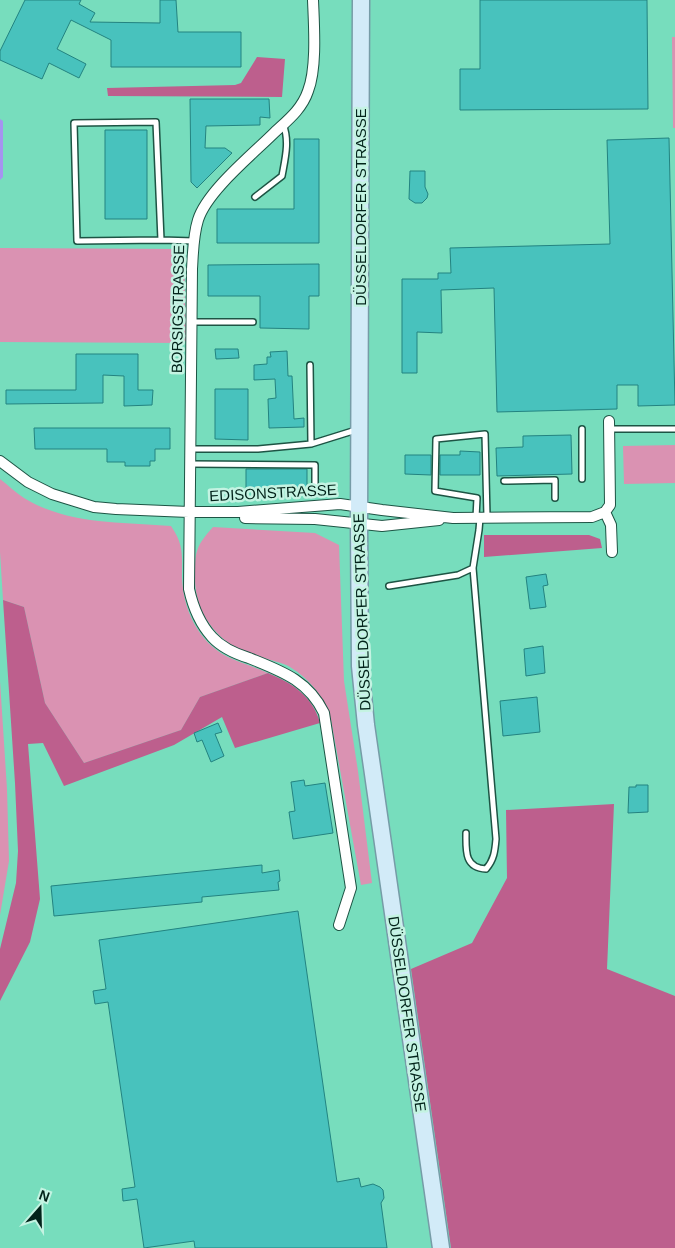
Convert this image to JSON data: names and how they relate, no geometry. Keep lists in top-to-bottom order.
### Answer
{
  "streets": {
    "main road": ["DÜSSELDORFER STRASSE"],
    "street": ["BORSIGSTRASSE", "EDISONSTRASSE"]
  },
  "crossings": [
    ["DÜSSELDORFER STRASSE", "EDISONSTRASSE"],
    ["BORSIGSTRASSE", "EDISONSTRASSE"]
  ],
  "north": "top"
}
